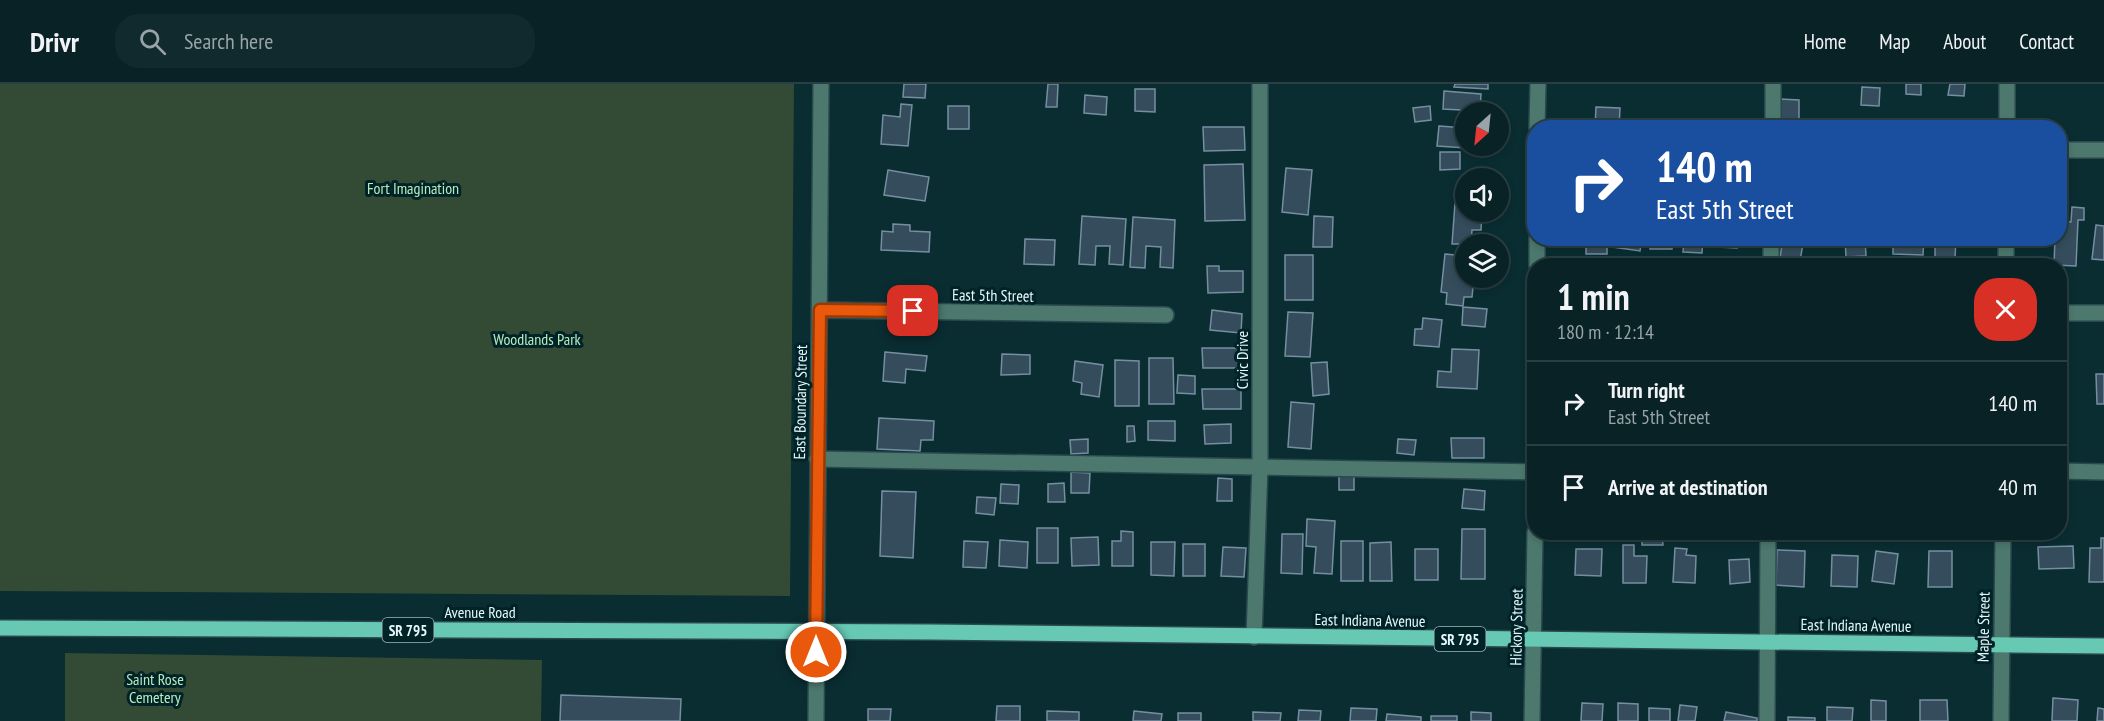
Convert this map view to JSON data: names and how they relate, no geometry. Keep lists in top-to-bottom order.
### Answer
{
  "streets": {
    "main road": ["Avenue Road", "East Indiana Avenue", "SR 795"],
    "street": [
      "East 5th Street",
      "Civic Drive",
      "East Boundary Street",
      "Hickory Street",
      "Maple Street"
    ]
  },
  "crossings": [
    ["East 5th Street", "East Boundary Street"],
    ["Civic Drive", "East Indiana Avenue"],
    ["East Boundary Street", "Avenue Road"],
    ["East Boundary Street", "East Indiana Avenue"],
    ["Avenue Road", "East Indiana Avenue"],
    ["East Indiana Avenue", "Hickory Street"],
    ["East Indiana Avenue", "Maple Street"]
  ],
  "parks": ["Fort Imagination", "Woodlands Park", "Saint Rose Cemetery"],
  "north": "bottom left",
  "page": {
    "header": "Drivr",
    "search": "Search here",
    "nav": [
      "Home",
      "Map",
      "About",
      "Contact"
    ],
    "turn": ["140 m", "East 5th Street"],
    "heading": ["1 min", "180 m · 12:14"],
    "list": [
      {
        "name": "Turn right",
        "note": "East 5th Street",
        "value": "140 m"
      },
      {
        "name": "Arrive at destination",
        "value": "40 m"
      }
    ]
  }
}
